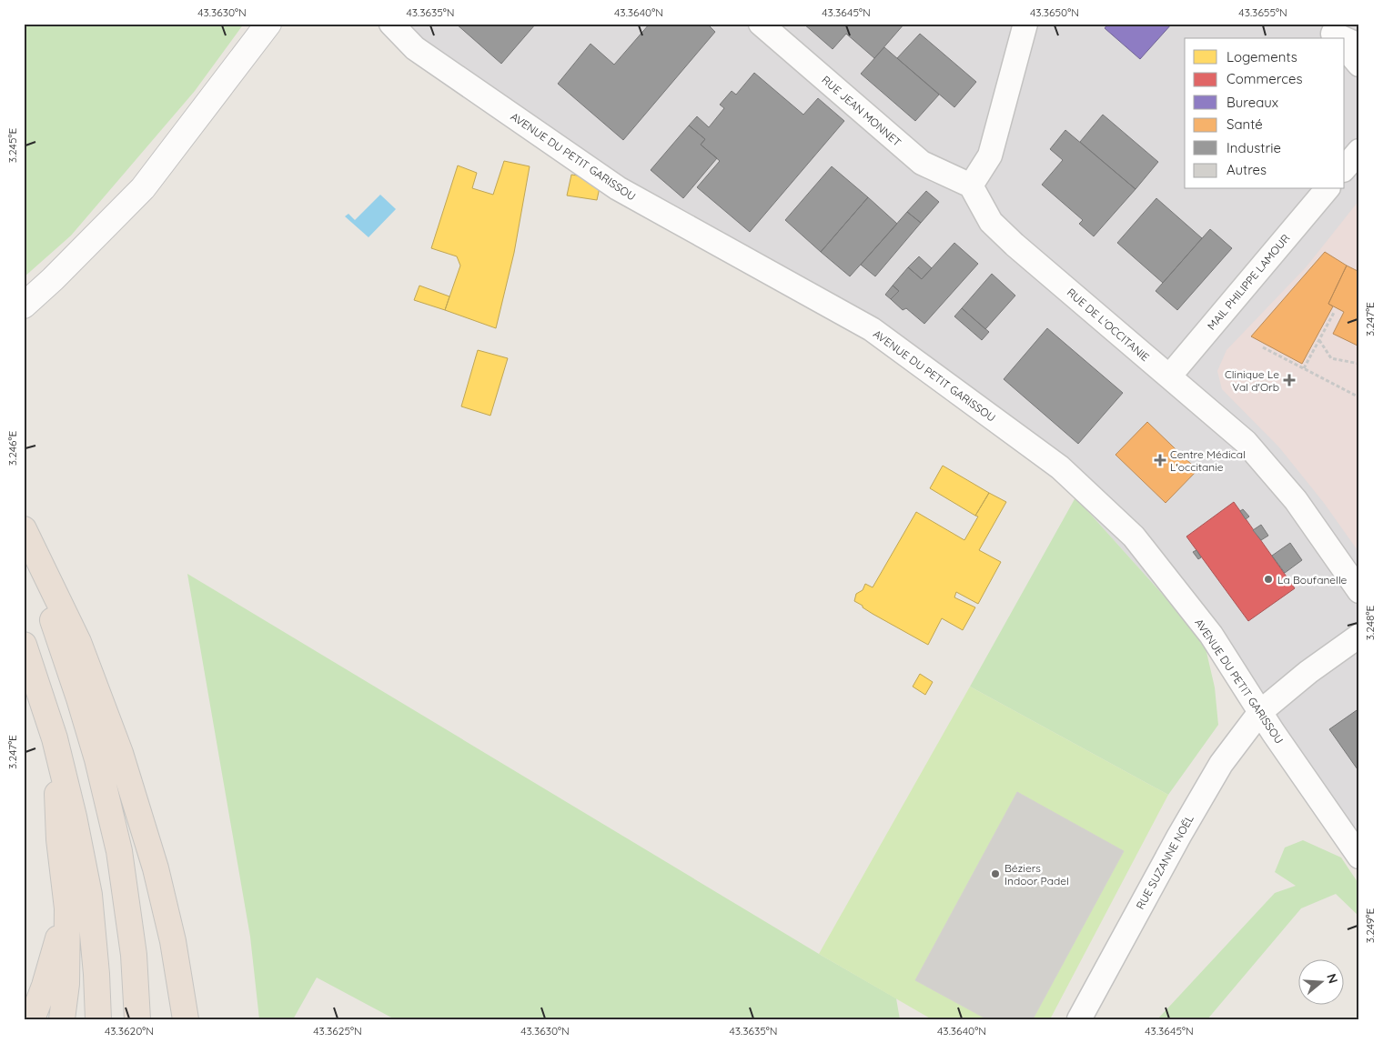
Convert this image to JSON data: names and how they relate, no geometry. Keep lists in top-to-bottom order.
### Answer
{
  "streets": {
    "street": [
      "RUE JEAN MONNET",
      "AVENUE DU PETIT GARISSOU",
      "MAIL PHILIPPE LAMOUR",
      "RUE DE L'OCCITANIE",
      "RUE SUZANNE NOËL"
    ]
  },
  "crossings": [
    ["RUE JEAN MONNET", "RUE DE L'OCCITANIE"],
    ["AVENUE DU PETIT GARISSOU", "RUE SUZANNE NOËL"],
    ["MAIL PHILIPPE LAMOUR", "RUE DE L'OCCITANIE"]
  ],
  "places": {
    "health": ["Clinique Le Val d'Orb", "Centre Médical L'occitanie"],
    "other": ["La Boufanelle", "Béziers Indoor Padel"]
  },
  "legend": [
    "Logements",
    "Commerces",
    "Bureaux",
    "Santé",
    "Industrie",
    "Autres"
  ],
  "north": "right",
  "coordinates": [
    "43.3630°N",
    "43.3635°N",
    "43.3640°N",
    "43.3645°N",
    "43.3650°N",
    "43.3655°N",
    "3.245°E",
    "3.247°E",
    "3.246°E",
    "3.248°E",
    "3.249°E",
    "43.3620°N",
    "43.3625°N"
  ]
}
